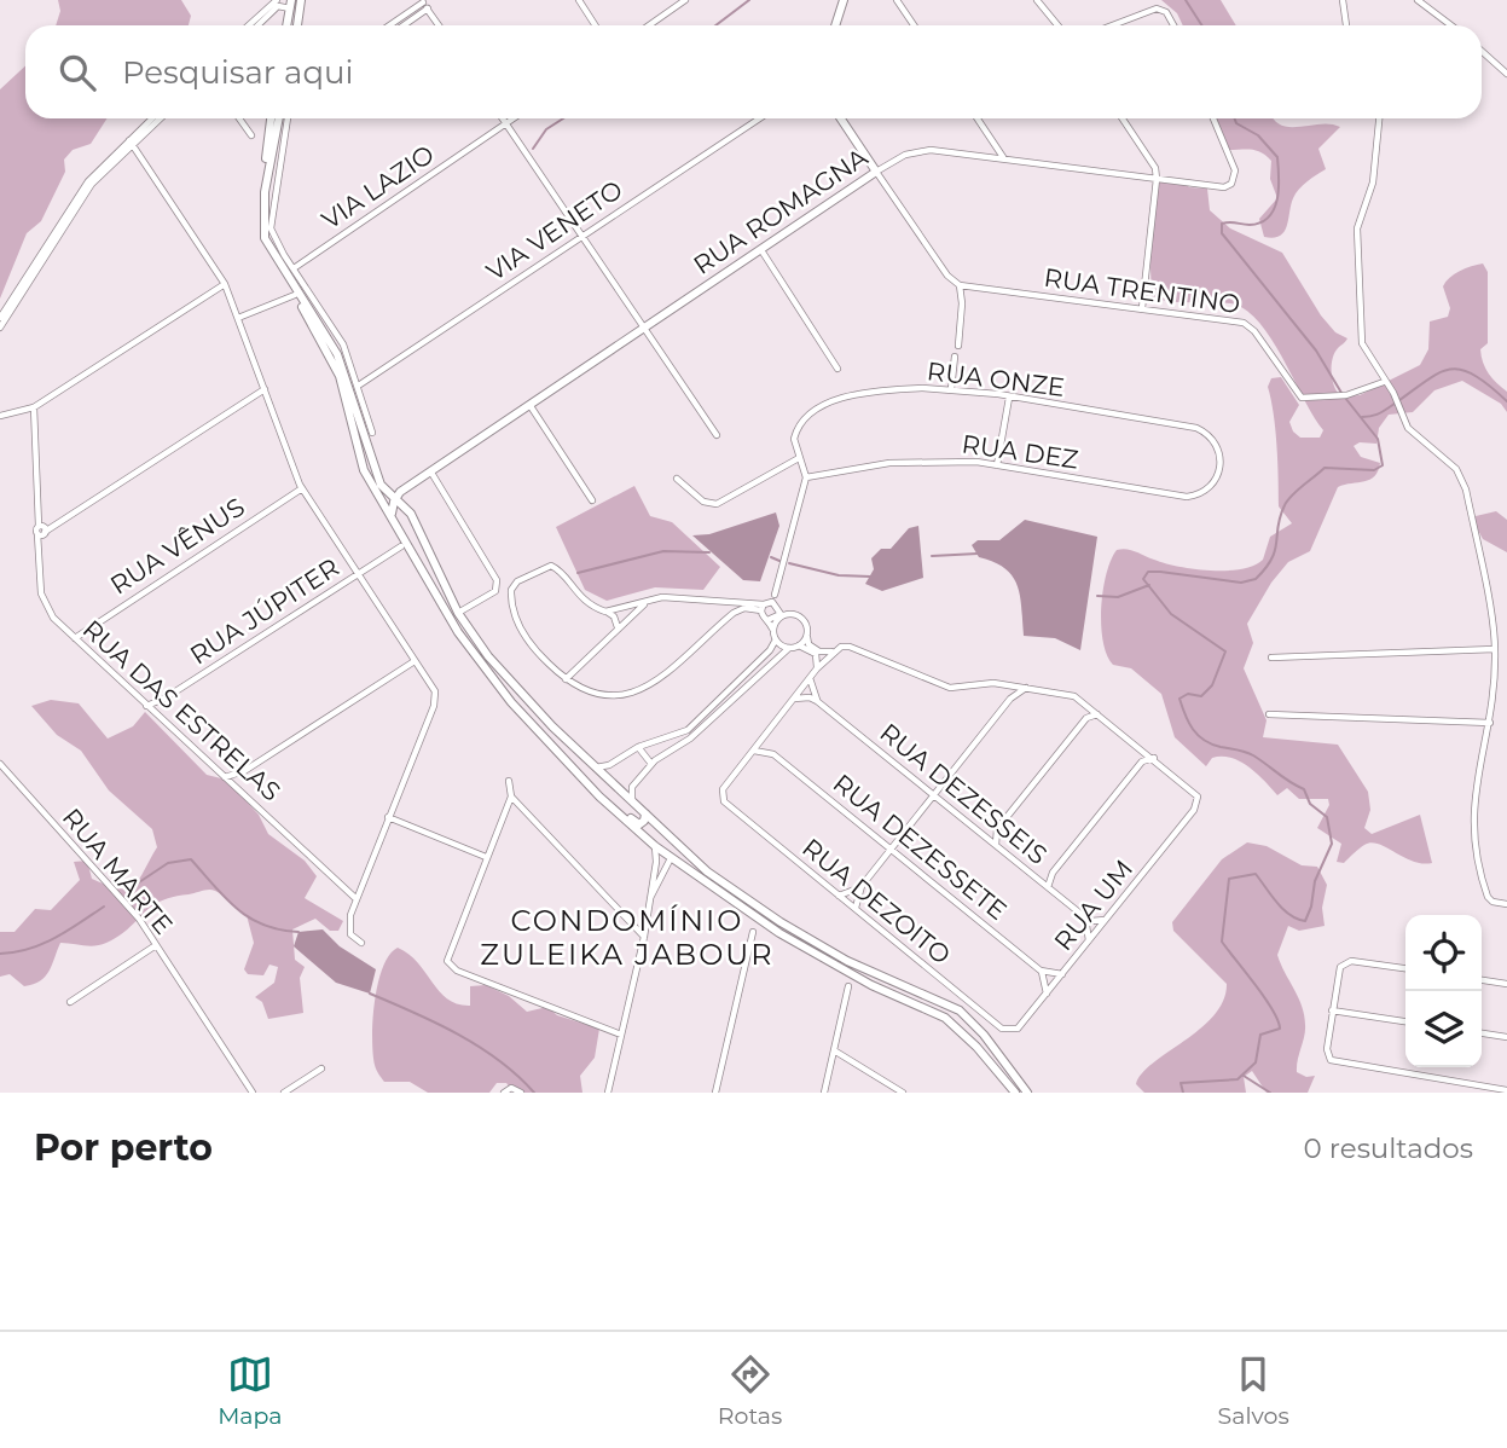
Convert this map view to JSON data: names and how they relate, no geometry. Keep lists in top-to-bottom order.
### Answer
{
  "streets": {
    "main road": ["RUA ROMAGNA"],
    "street": [
      "VIA LAZIO",
      "VIA VENETO",
      "RUA TRENTINO",
      "RUA ONZE",
      "RUA DEZ",
      "RUA VÊNUS",
      "RUA JÚPITER",
      "RUA DAS ESTRELAS",
      "RUA DEZESSEIS",
      "RUA DEZESSETE",
      "RUA MARTE",
      "RUA DEZOITO",
      "RUA UM"
    ]
  },
  "crossings": [
    ["RUA ONZE", "RUA DEZ"],
    ["RUA VÊNUS", "RUA DAS ESTRELAS"],
    ["RUA JÚPITER", "RUA DAS ESTRELAS"],
    ["RUA DEZESSETE", "RUA DEZOITO"],
    ["RUA DEZOITO", "RUA UM"]
  ],
  "districts": ["CONDOMÍNIO ZULEIKA JABOUR"],
  "page": {
    "search": "Pesquisar aqui",
    "heading": ["Por perto", "0 resultados"],
    "nav": ["Mapa", "Rotas", "Salvos"]
  }
}
